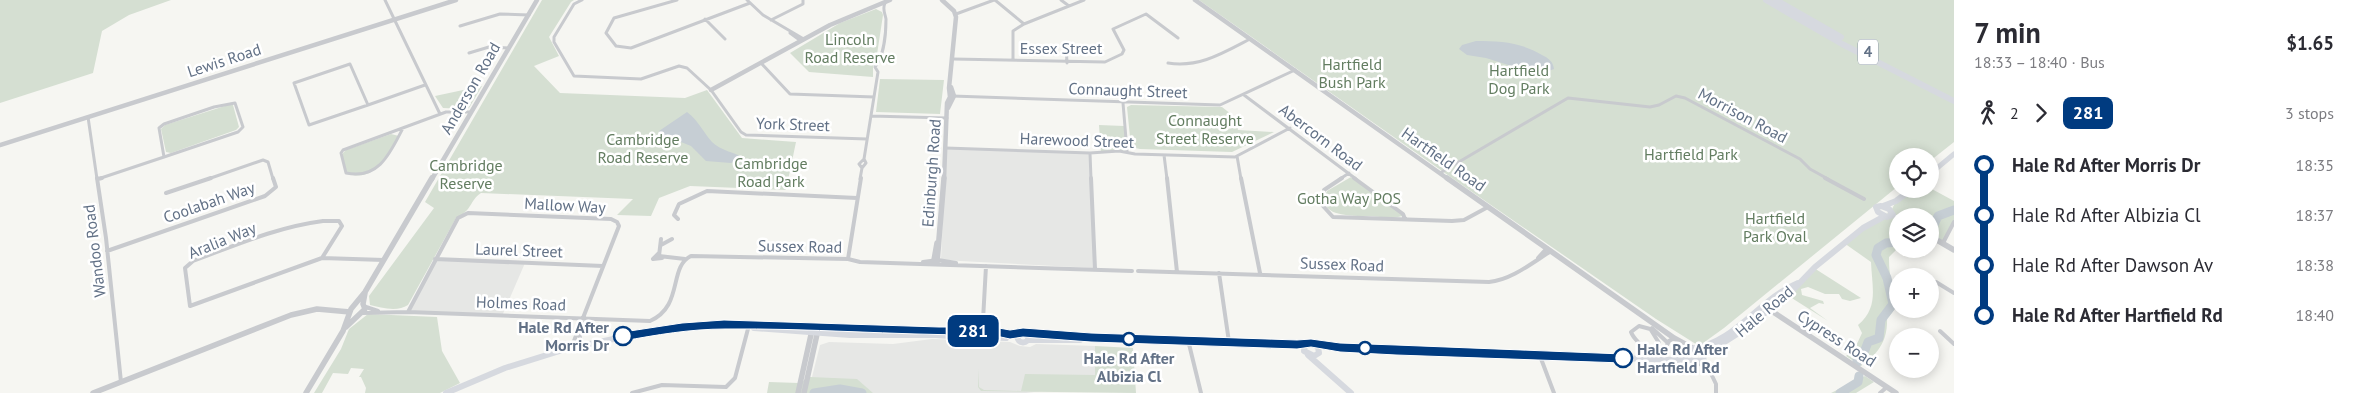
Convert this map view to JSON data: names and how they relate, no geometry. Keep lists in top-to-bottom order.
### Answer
{
  "streets": {
    "highway": ["4"],
    "main road": ["Hale Road"],
    "street": [
      "Essex Street",
      "Lewis Road",
      "Anderson Road",
      "Connaught Street",
      "Morrison Road",
      "York Street",
      "Abercorn Road",
      "Harewood Street",
      "Hartfield Road",
      "Edinburgh Road",
      "Coolabah Way",
      "Mallow Way",
      "Aralia Way",
      "Sussex Road",
      "Laurel Street",
      "Wandoo Road",
      "Holmes Road",
      "Cypress Road"
    ]
  },
  "crossings": [
    ["Essex Street", "Edinburgh Road"],
    ["Lewis Road", "Wandoo Road"],
    ["Anderson Road", "Aralia Way"],
    ["Anderson Road", "Holmes Road"],
    ["Connaught Street", "Abercorn Road"],
    ["Connaught Street", "Hartfield Road"],
    ["Connaught Street", "Edinburgh Road"],
    ["Morrison Road", "Hartfield Road"],
    ["Abercorn Road", "Harewood Street"],
    ["Harewood Street", "Edinburgh Road"],
    ["Hartfield Road", "Sussex Road"],
    ["Hartfield Road", "Hale Road"],
    ["Edinburgh Road", "Sussex Road"],
    ["Coolabah Way", "Wandoo Road"],
    ["Mallow Way", "Laurel Street"],
    ["Mallow Way", "Holmes Road"],
    ["Sussex Road", "Holmes Road"],
    ["Hale Road", "Cypress Road"]
  ],
  "parks": [
    "Lincoln Road Reserve",
    "Hartfield Bush Park",
    "Hartfield Dog Park",
    "Connaught Street Reserve",
    "Cambridge Road Reserve",
    "Hartfield Park",
    "Cambridge Road Park",
    "Cambridge Reserve",
    "Gotha Way POS",
    "Hartfield Park Oval"
  ],
  "places": ["Hale Rd After Morris Dr", "Hale Rd After Albizia Cl", "Hale Rd After Hartfield Rd"],
  "lines": ["bus line 281"],
  "page": {
    "on_map": "281",
    "heading": ["7 min", "18:33 – 18:40 · Bus", "$1.65"],
    "legs": ["2", "281", "3 stops"],
    "list": [
      {
        "name": "Hale Rd After Morris Dr",
        "value": "18:35"
      },
      {
        "name": "Hale Rd After Albizia Cl",
        "value": "18:37"
      },
      {
        "name": "Hale Rd After Dawson Av",
        "value": "18:38"
      },
      {
        "name": "Hale Rd After Hartfield Rd",
        "value": "18:40"
      }
    ],
    "map_buttons": ["+", "−"]
  }
}
